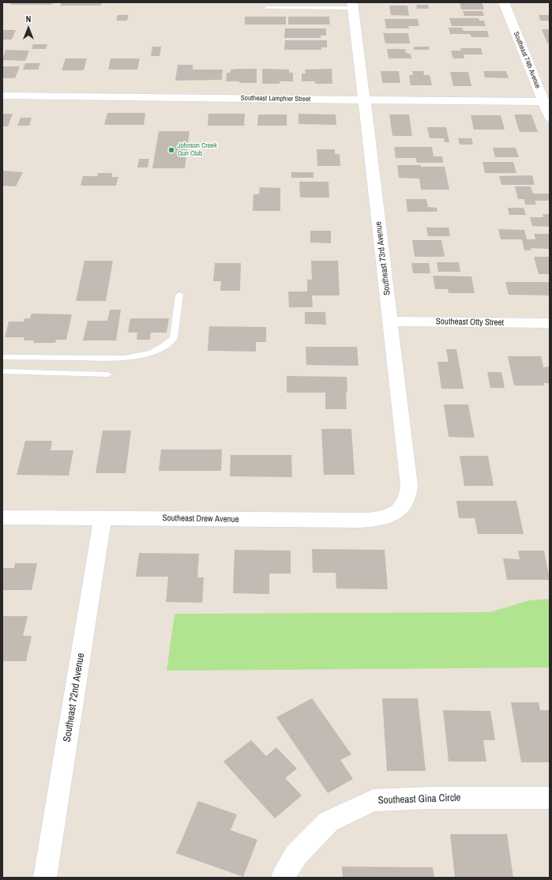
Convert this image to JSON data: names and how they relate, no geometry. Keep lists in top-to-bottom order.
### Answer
{
  "streets": {
    "street": [
      "Southeast 74th Avenue",
      "Southeast Lamphier Street",
      "Southeast 73rd Avenue",
      "Southeast Otty Street",
      "Southeast Drew Avenue",
      "Southeast 72nd Avenue",
      "Southeast Gina Circle"
    ]
  },
  "crossings": [
    ["Southeast 74th Avenue", "Southeast Lamphier Street"],
    ["Southeast Lamphier Street", "Southeast 73rd Avenue"],
    ["Southeast 73rd Avenue", "Southeast Otty Street"],
    ["Southeast 73rd Avenue", "Southeast Drew Avenue"],
    ["Southeast Drew Avenue", "Southeast 72nd Avenue"]
  ],
  "places": ["Johnson Creek Gun Club"],
  "north": "top"
}
